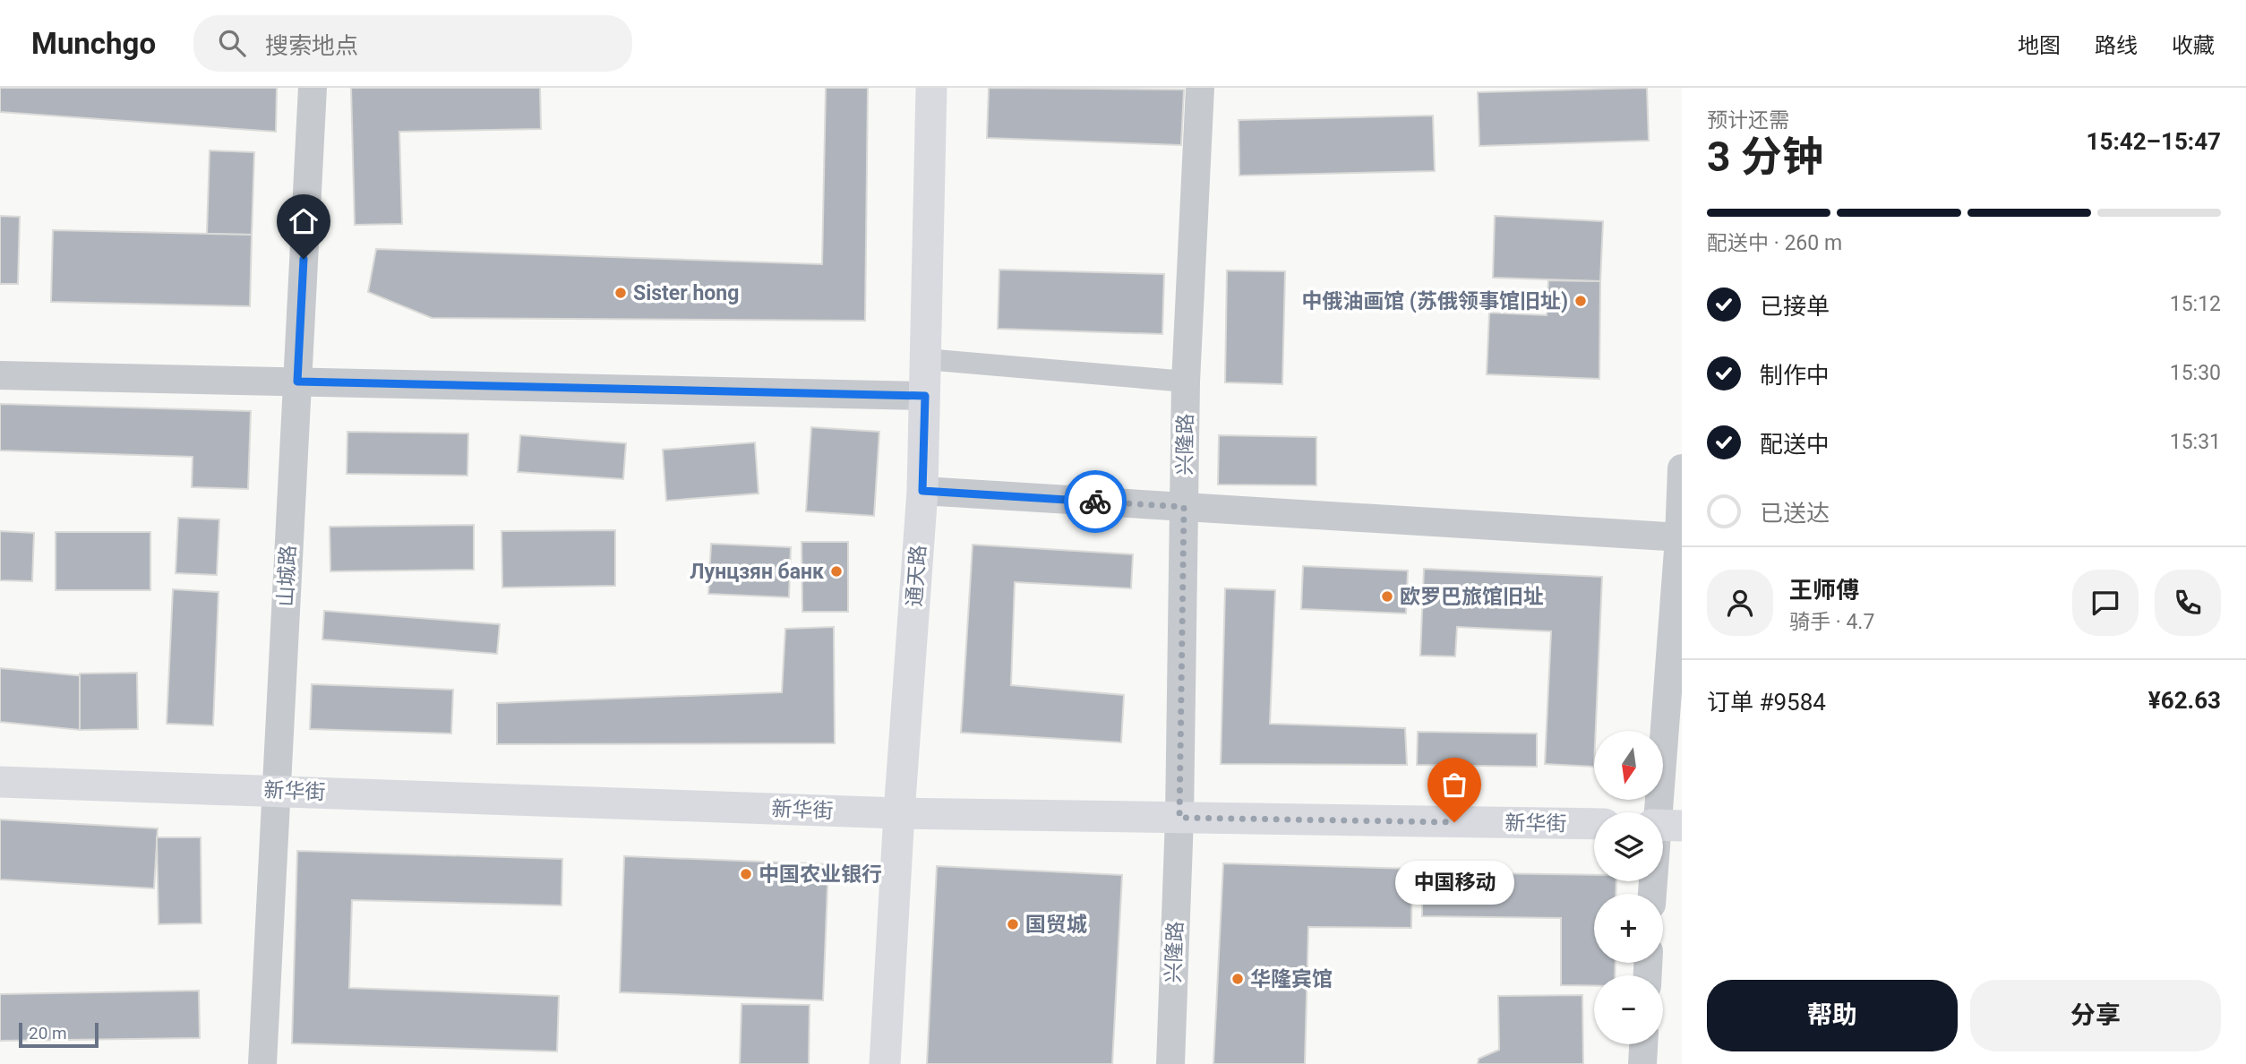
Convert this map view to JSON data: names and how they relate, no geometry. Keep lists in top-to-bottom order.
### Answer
{
  "streets": {
    "main road": ["通天路", "新华街"],
    "street": ["兴隆路", "山城路"]
  },
  "crossings": [
    ["兴隆路", "新华街"],
    ["山城路", "新华街"],
    ["通天路", "新华街"]
  ],
  "places": [
    "Sister hong",
    "中俄油画馆 (苏俄领事馆旧址)",
    "Лунцзян банк",
    "欧罗巴旅馆旧址",
    "中国移动",
    "中国农业银行",
    "国贸城",
    "华隆宾馆"
  ],
  "scale_bar": "20 m",
  "north": "bottom",
  "page": {
    "header": "Munchgo",
    "search": "搜索地点",
    "nav": ["地图", "路线", "收藏"],
    "heading": ["3 分钟", "预计还需", "15:42–15:47"],
    "panel": [
      "王师傅",
      "骑手 · 4.7",
      "订单 #9584",
      "¥62.63"
    ],
    "bar": "配送中 · 260 m",
    "list": [
      ["已接单", "15:12"],
      ["制作中", "15:30"],
      ["配送中", "15:31"],
      "已送达"
    ],
    "map_buttons": ["+", "−"],
    "bubble": "中国移动",
    "buttons": ["帮助", "分享"],
    "scale": "20 m"
  }
}
